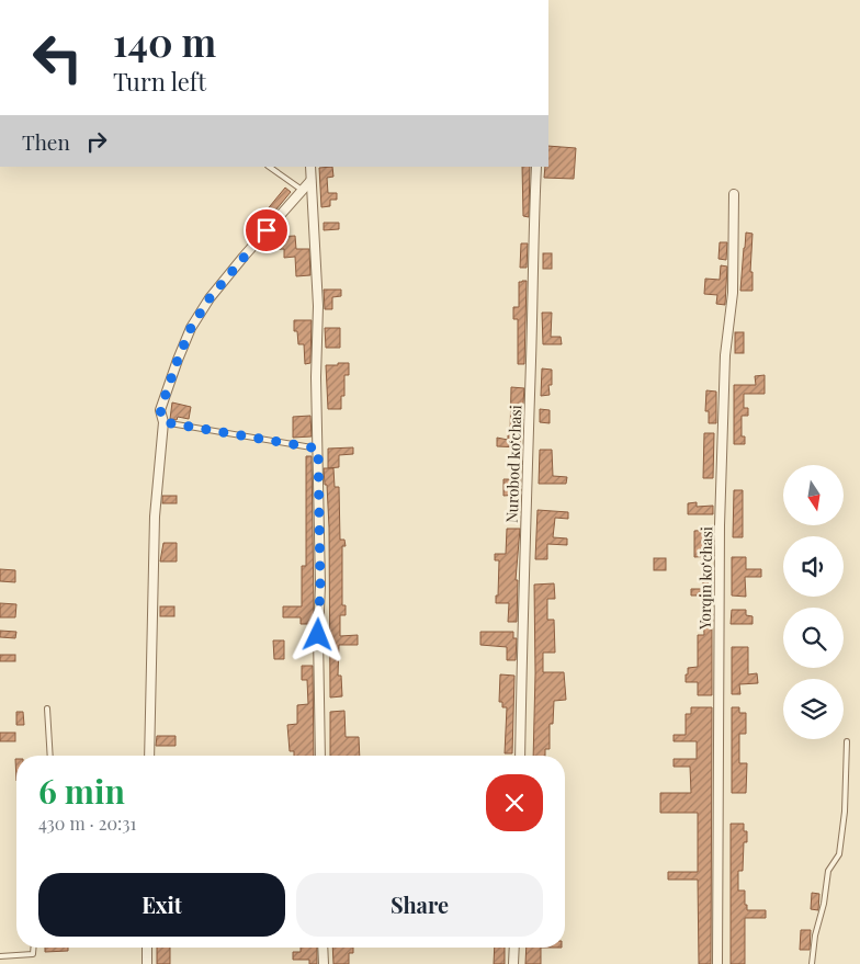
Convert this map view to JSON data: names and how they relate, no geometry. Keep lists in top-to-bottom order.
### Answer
{
  "streets": {
    "street": ["Nurobod koʻchasi", "Yorqin koʻchasi"]
  },
  "north": "bottom",
  "page": {
    "turn": ["140 m", "Turn left"],
    "then": "Then",
    "heading": ["6 min", "430 m · 20:31"],
    "buttons": ["Exit", "Share"]
  }
}
